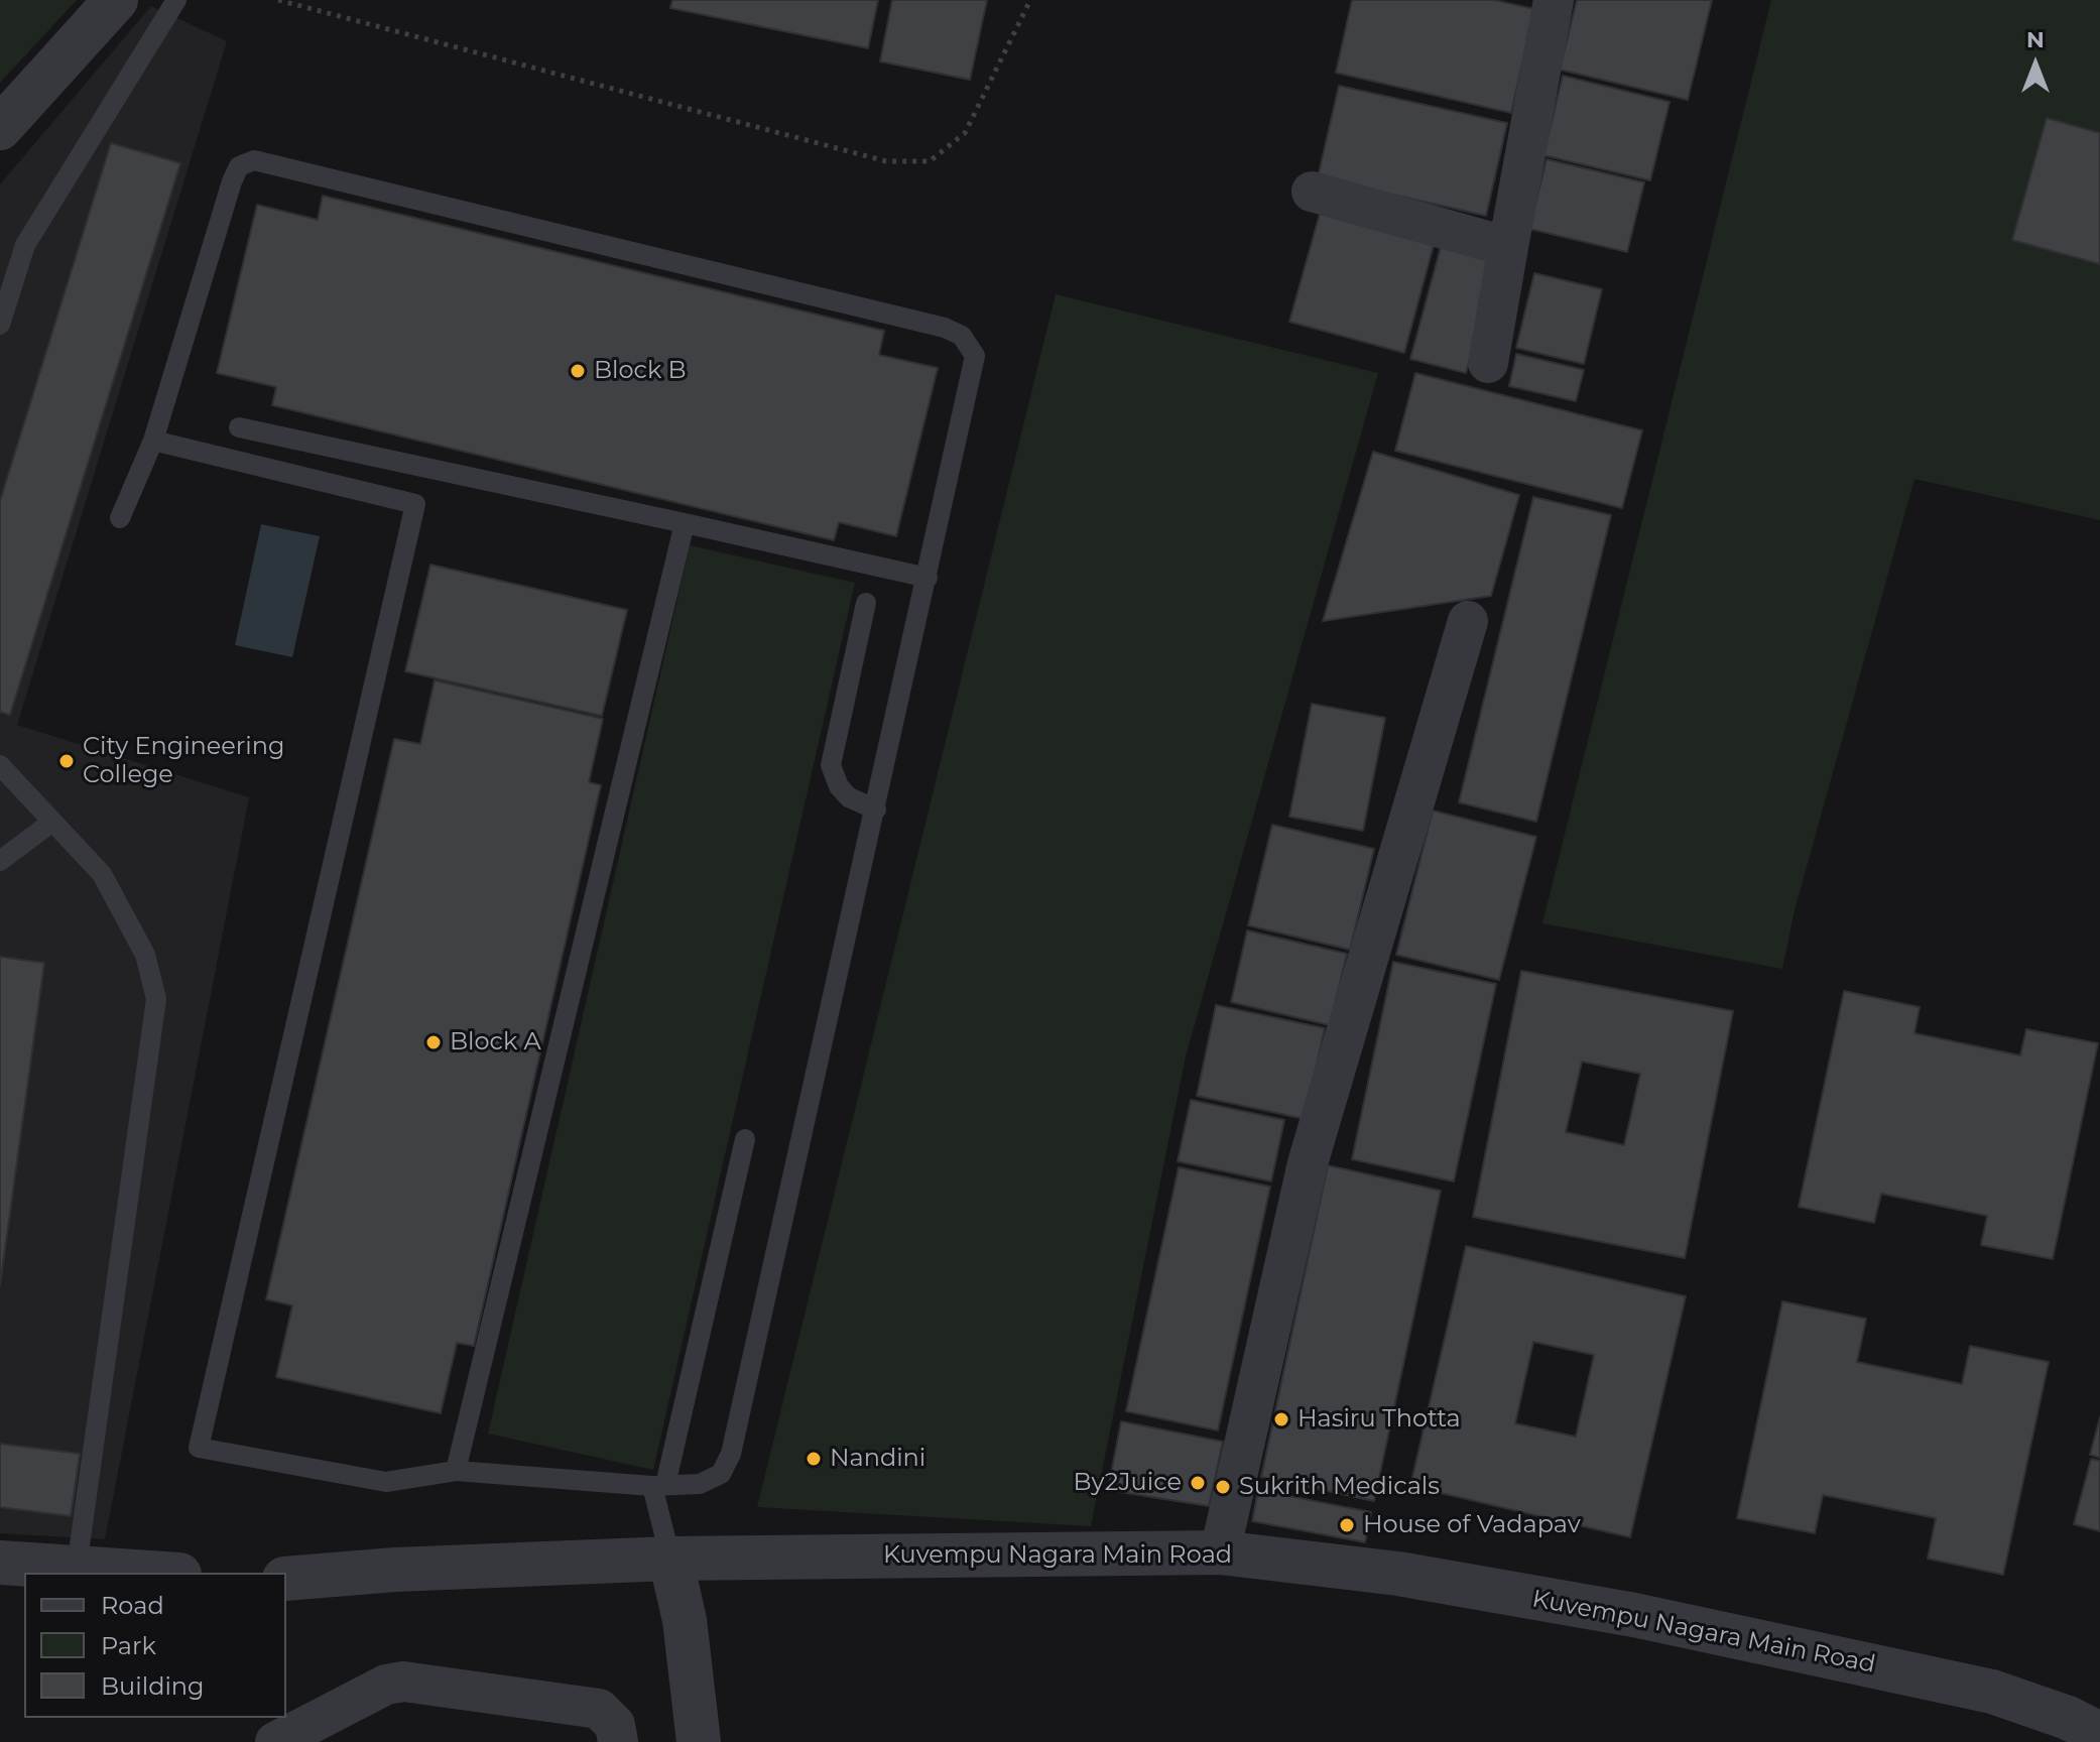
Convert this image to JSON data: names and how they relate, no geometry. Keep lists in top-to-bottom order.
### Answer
{
  "streets": {
    "street": ["Kuvempu Nagara Main Road"]
  },
  "places": [
    "Block B",
    "City Engineering College",
    "Block A",
    "Hasiru Thotta",
    "Nandini",
    "By2Juice",
    "Sukrith Medicals",
    "House of Vadapav"
  ],
  "legend": ["Road", "Park", "Building"],
  "north": "top"
}
